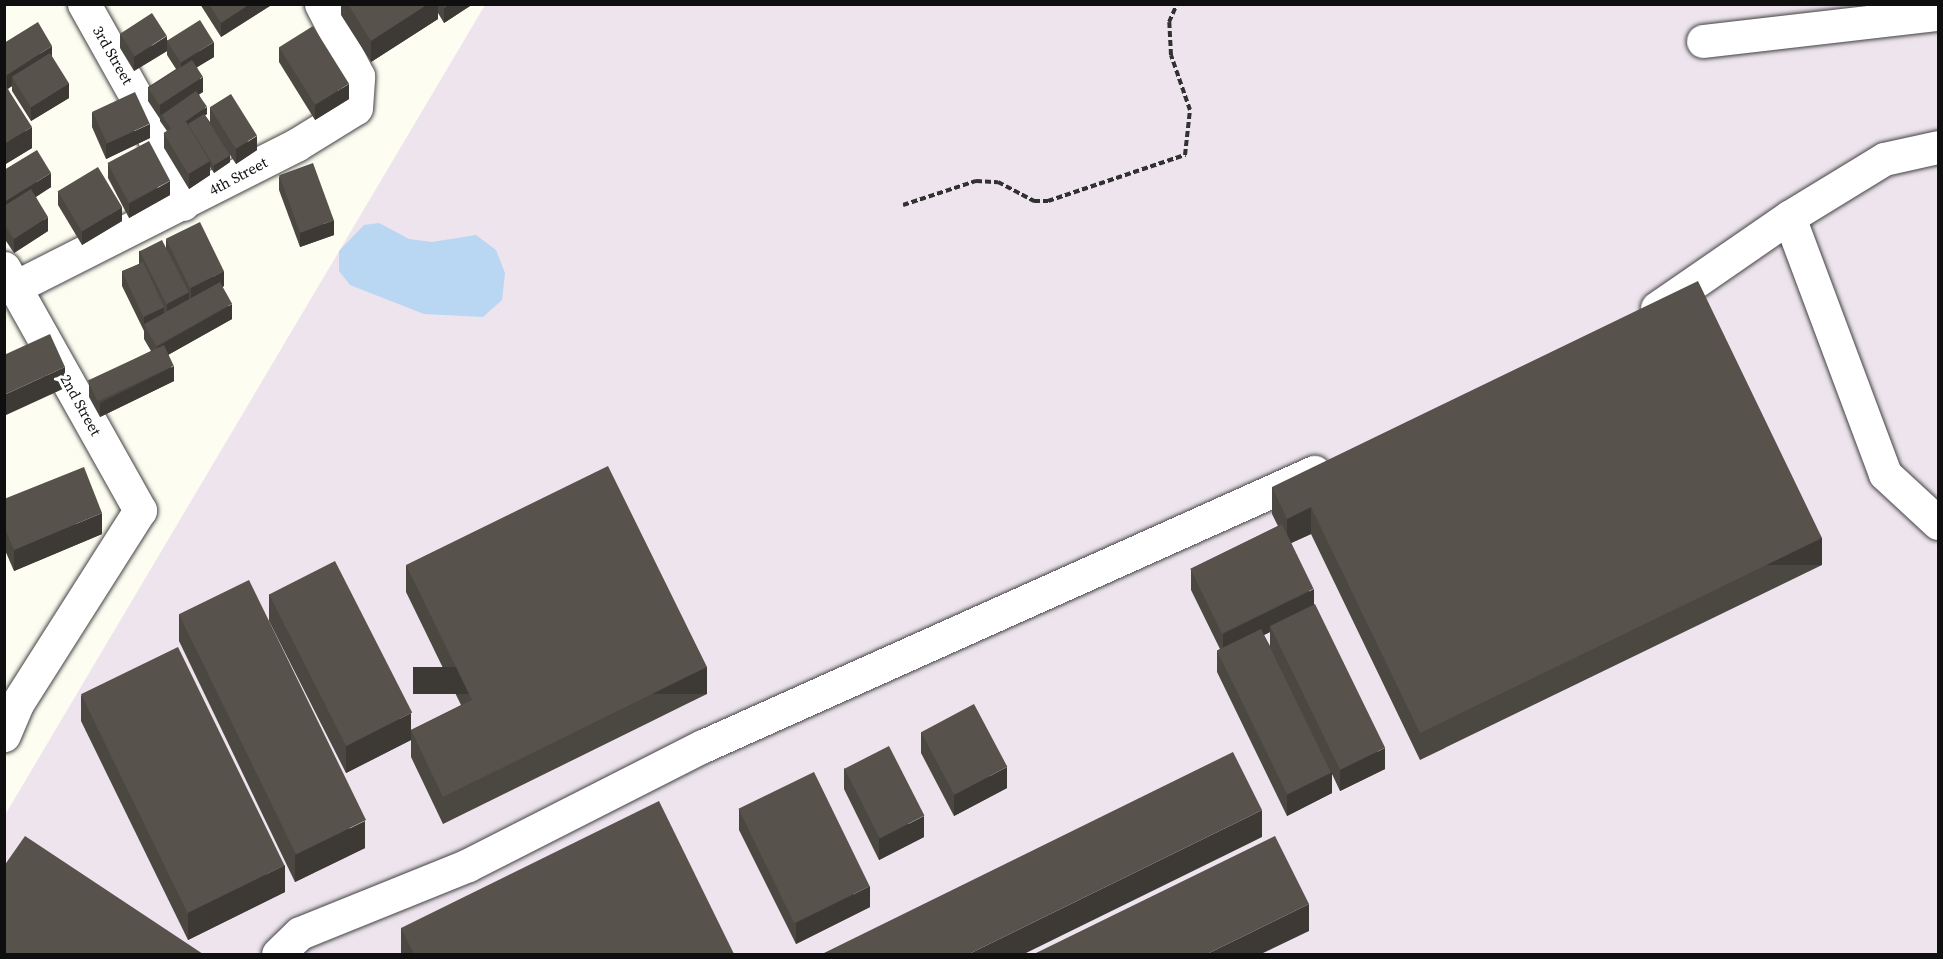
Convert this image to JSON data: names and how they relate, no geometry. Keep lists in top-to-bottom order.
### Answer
{
  "streets": {
    "street": ["3rd Street", "4th Street", "2nd Street"]
  },
  "crossings": [
    ["3rd Street", "4th Street"],
    ["4th Street", "2nd Street"]
  ]
}
